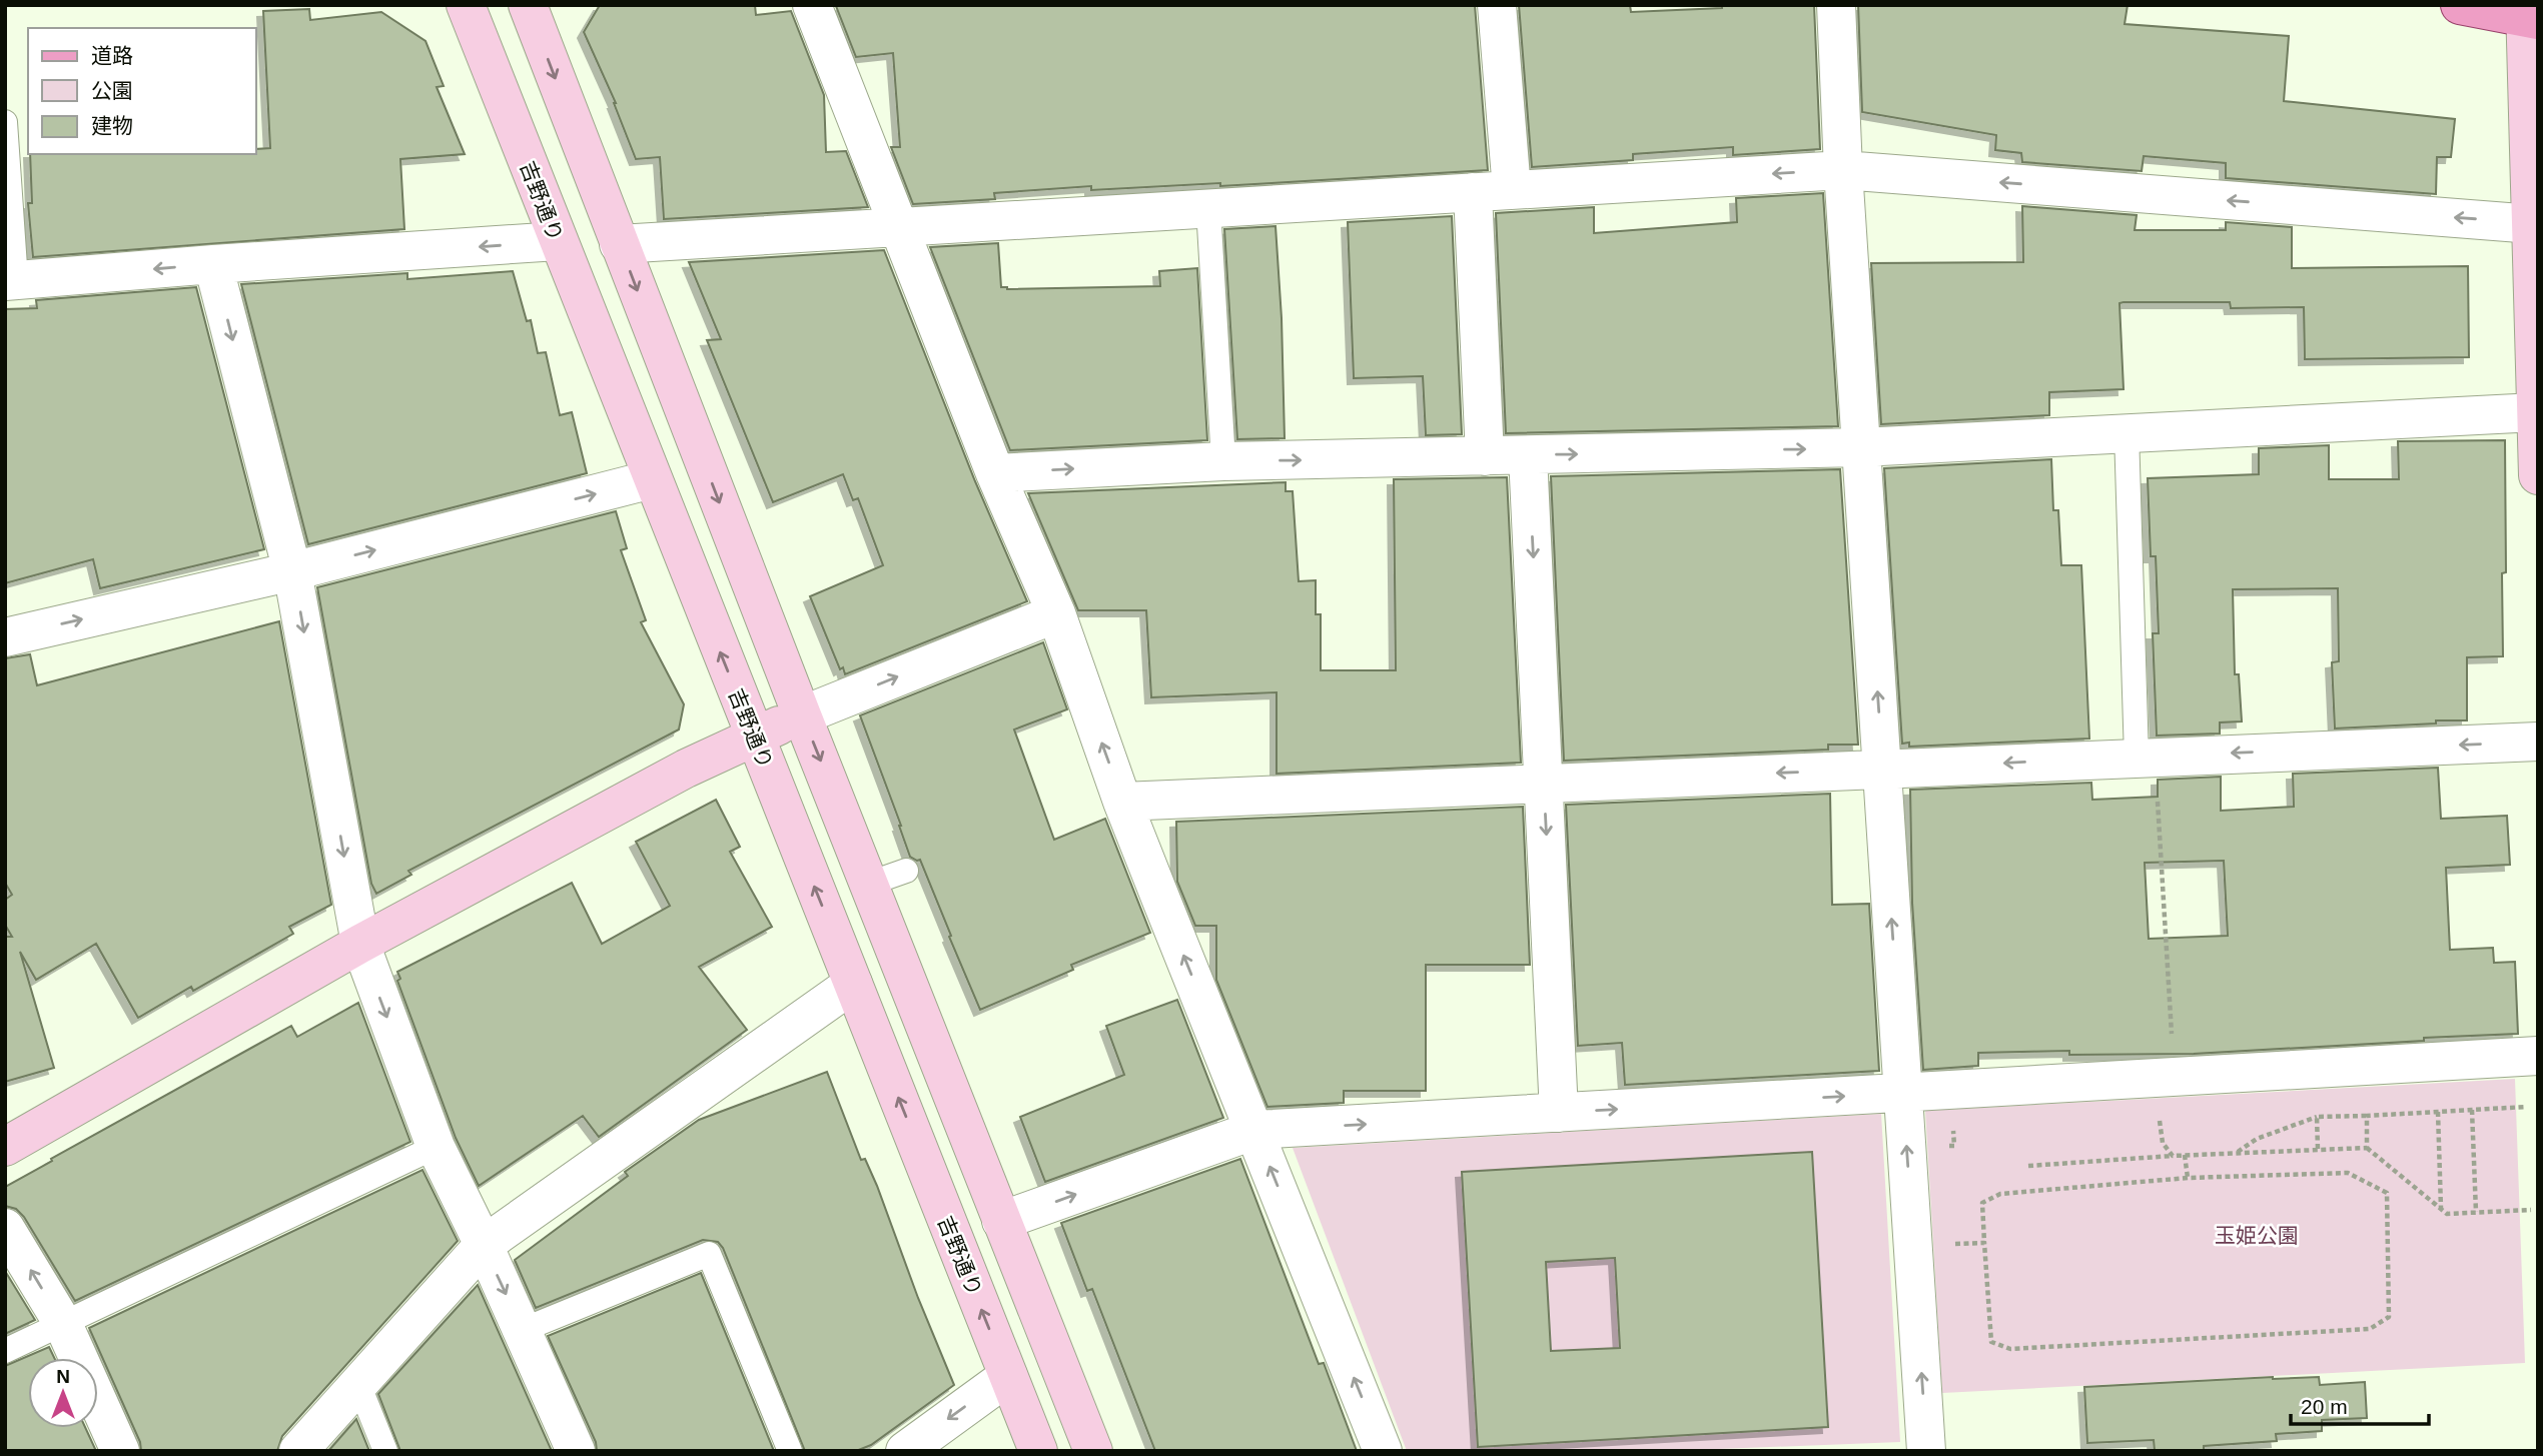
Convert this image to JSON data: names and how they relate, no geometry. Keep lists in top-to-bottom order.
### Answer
{
  "streets": {
    "main road": ["吉野通り"]
  },
  "parks": ["玉姫公園"],
  "legend": ["道路", "公園", "建物"],
  "scale_bar": "20 m",
  "north": "top"
}
